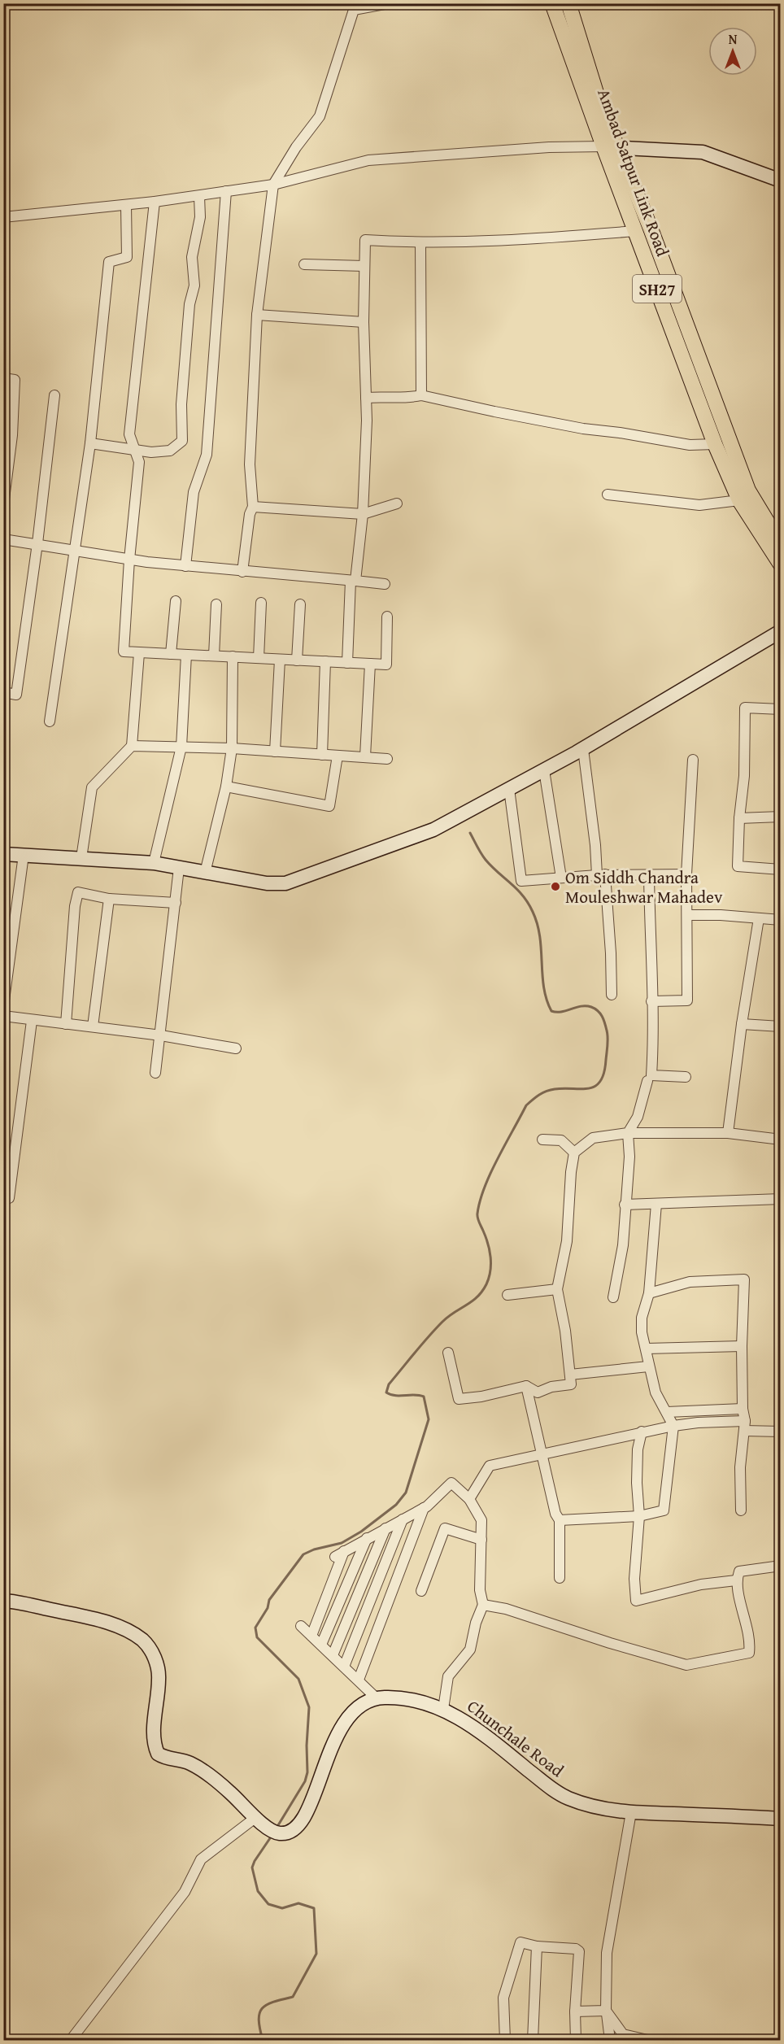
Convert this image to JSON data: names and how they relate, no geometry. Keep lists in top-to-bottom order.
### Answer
{
  "streets": {
    "main road": ["Ambad Satpur Link Road", "SH27"],
    "street": ["Chunchale Road"]
  },
  "places": ["Om Siddh Chandra Mouleshwar Mahadev"],
  "north": "top"
}
